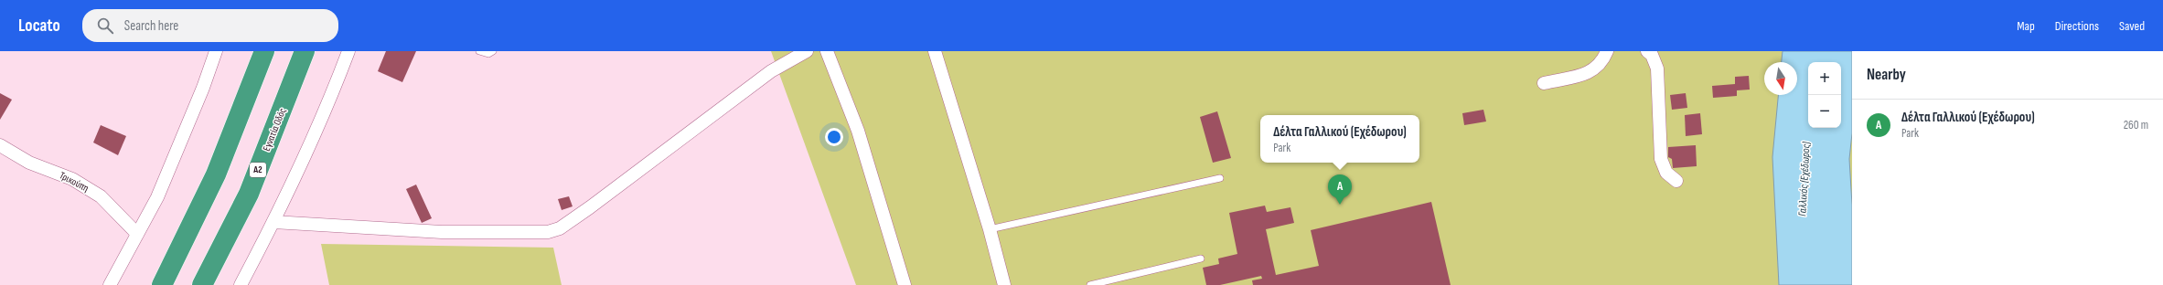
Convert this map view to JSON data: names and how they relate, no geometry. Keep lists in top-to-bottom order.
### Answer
{
  "streets": {
    "highway": ["Εγνατία Οδός", "Α2"],
    "street": ["Τρικούπη"]
  },
  "water": ["Γαλλικός (Εχέδωρος)"],
  "north": "bottom",
  "page": {
    "header": "Locato",
    "search": "Search here",
    "nav": ["Map", "Directions", "Saved"],
    "heading": "Nearby",
    "map_buttons": ["+", "−"],
    "list": [
      {
        "mark": "A",
        "name": "Δέλτα Γαλλικού (Εχέδωρου)",
        "note": "Park",
        "value": "260 m"
      }
    ],
    "popup": ["Δέλτα Γαλλικού (Εχέδωρου)", "Park"],
    "pins": "A"
  }
}
